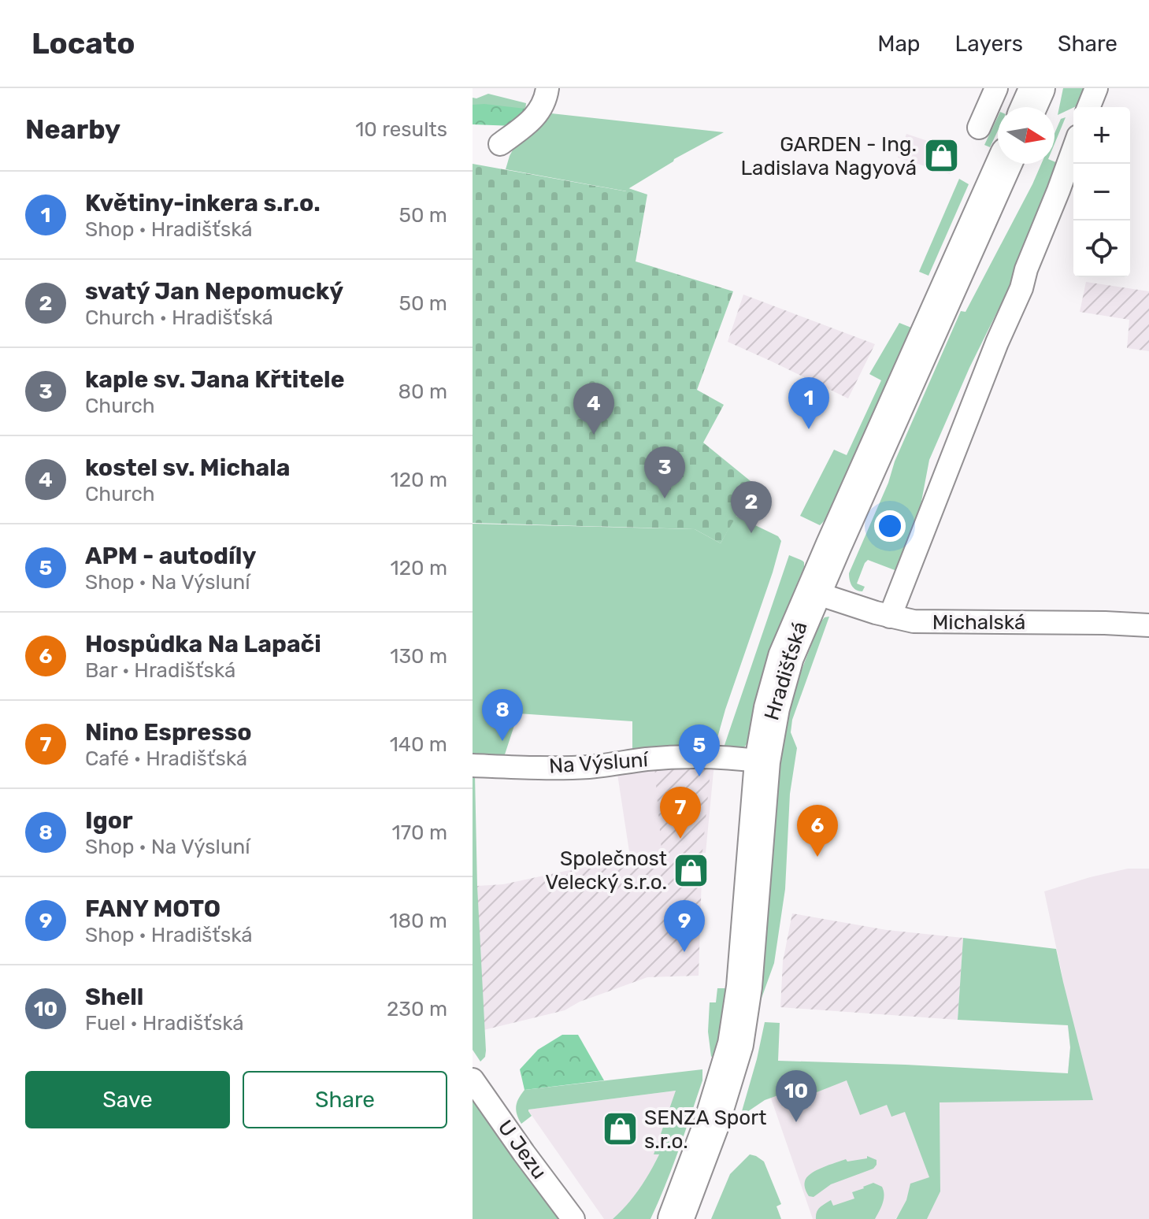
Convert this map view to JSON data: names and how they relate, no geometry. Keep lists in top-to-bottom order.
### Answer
{
  "streets": {
    "main road": ["Hradišťská"],
    "street": ["Michalská", "Na Výsluní", "U Jezu"]
  },
  "crossings": [
    ["Michalská", "Hradišťská"],
    ["Hradišťská", "Na Výsluní"]
  ],
  "places": {
    "shop": ["GARDEN - Ing. Ladislava Nagyová", "Společnost Velecký s.r.o.", "SENZA Sport s.r.o."]
  },
  "north": "right",
  "page": {
    "header": "Locato",
    "nav": ["Map", "Layers", "Share"],
    "heading": ["Nearby", "10 results"],
    "map_buttons": ["+", "−"],
    "list": [
      {
        "mark": "1",
        "name": "Květiny-inkera s.r.o.",
        "note": "Shop · Hradišťská",
        "value": "50 m"
      },
      {
        "mark": "2",
        "name": "svatý Jan Nepomucký",
        "note": "Church · Hradišťská",
        "value": "50 m"
      },
      {
        "mark": "3",
        "name": "kaple sv. Jana Křtitele",
        "note": "Church",
        "value": "80 m"
      },
      {
        "mark": "4",
        "name": "kostel sv. Michala",
        "note": "Church",
        "value": "120 m"
      },
      {
        "mark": "5",
        "name": "APM - autodíly",
        "note": "Shop · Na Výsluní",
        "value": "120 m"
      },
      {
        "mark": "6",
        "name": "Hospůdka Na Lapači",
        "note": "Bar · Hradišťská",
        "value": "130 m"
      },
      {
        "mark": "7",
        "name": "Nino Espresso",
        "note": "Café · Hradišťská",
        "value": "140 m"
      },
      {
        "mark": "8",
        "name": "Igor",
        "note": "Shop · Na Výsluní",
        "value": "170 m"
      },
      {
        "mark": "9",
        "name": "FANY MOTO",
        "note": "Shop · Hradišťská",
        "value": "180 m"
      },
      {
        "mark": "10",
        "name": "Shell",
        "note": "Fuel · Hradišťská",
        "value": "230 m"
      }
    ],
    "pins": [
      "1",
      "4",
      "3",
      "2",
      "8",
      "5",
      "7",
      "6",
      "9",
      "10"
    ],
    "buttons": ["Save", "Share"]
  }
}
